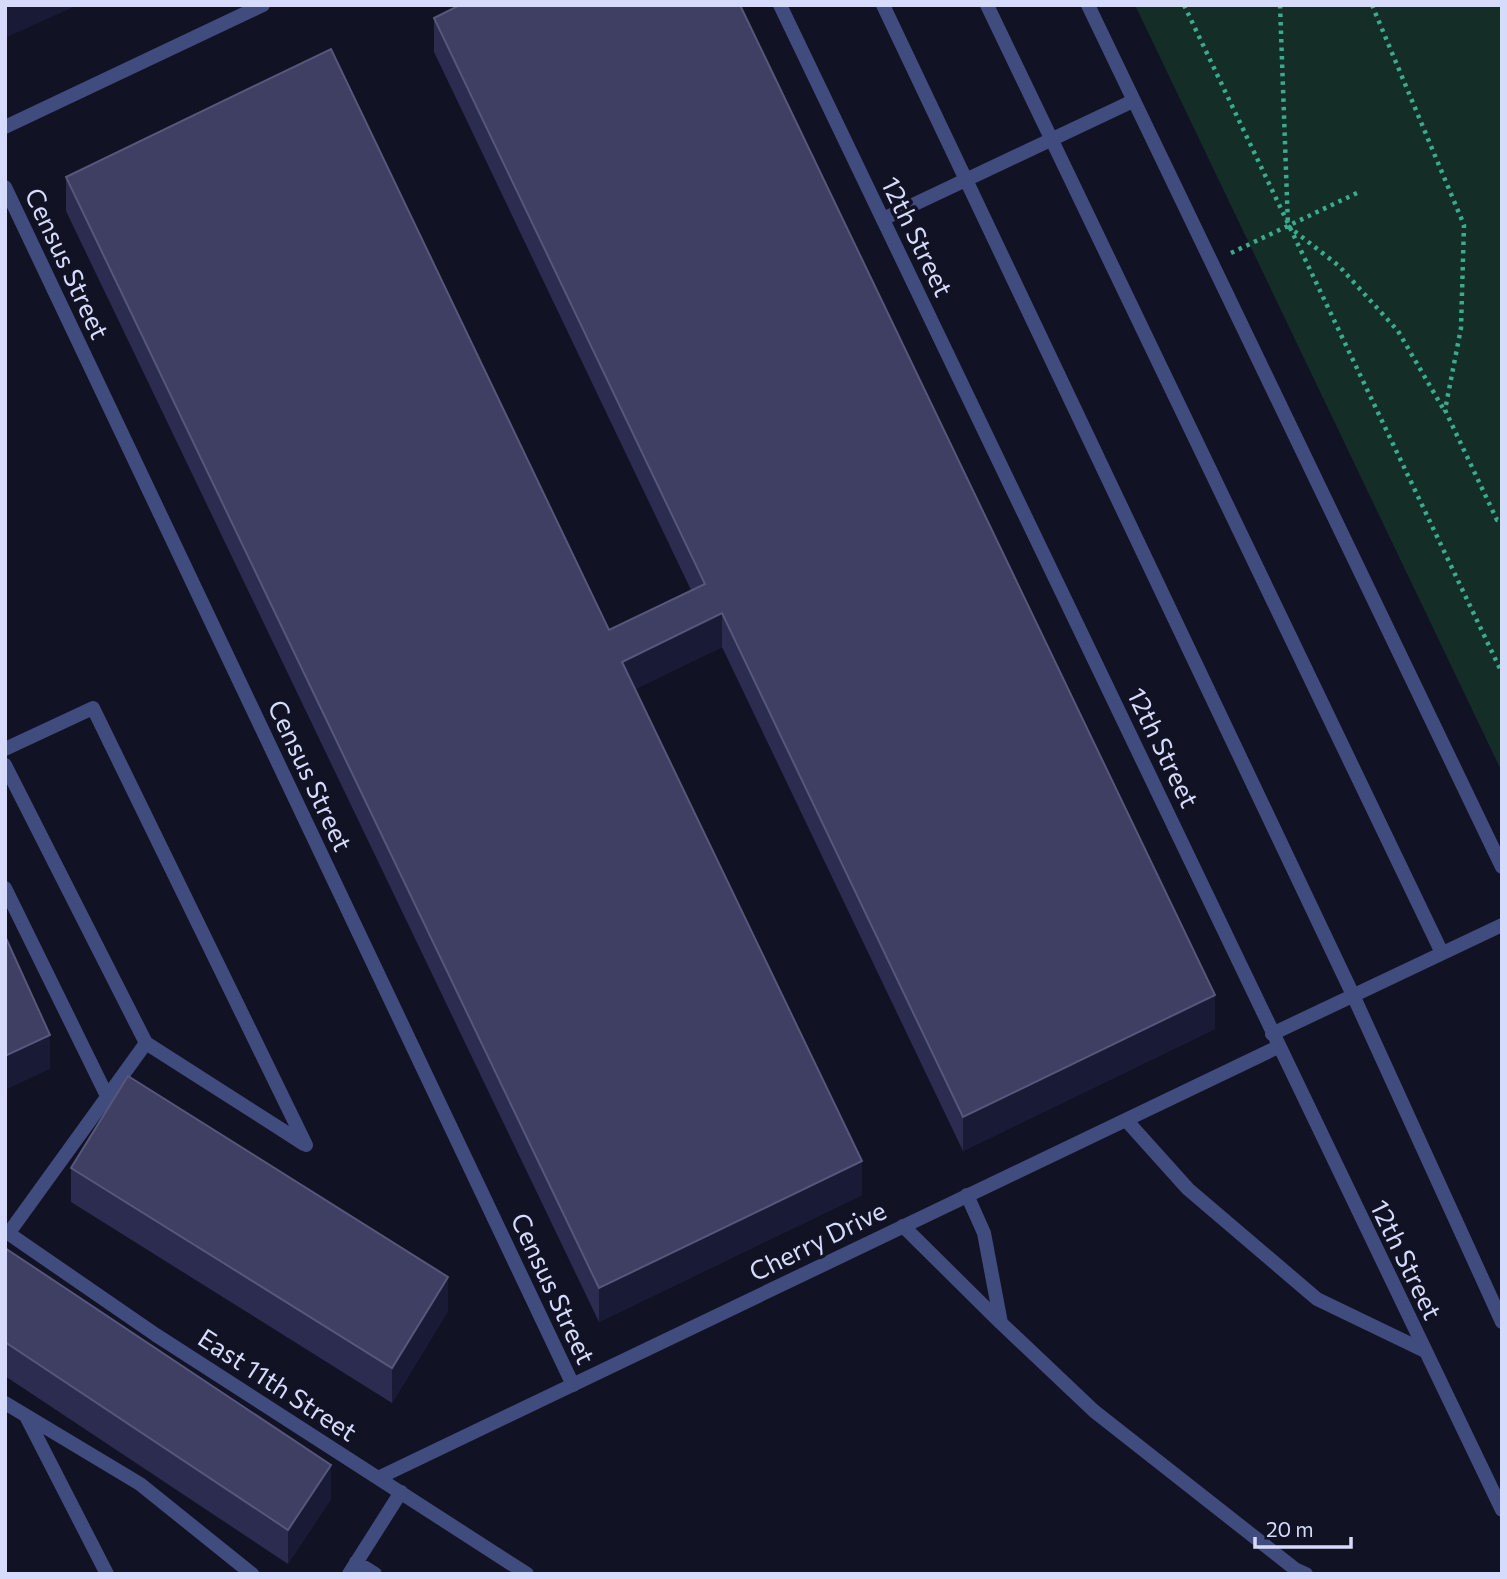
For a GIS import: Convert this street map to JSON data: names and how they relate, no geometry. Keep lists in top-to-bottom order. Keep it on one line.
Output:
{"streets":{"street":["12th Street","Census Street","Cherry Drive","East 11th Street"]},"crossings":[["12th Street","Cherry Drive"],["Census Street","Cherry Drive"],["Cherry Drive","East 11th Street"]],"scale_bar":"20 m"}
